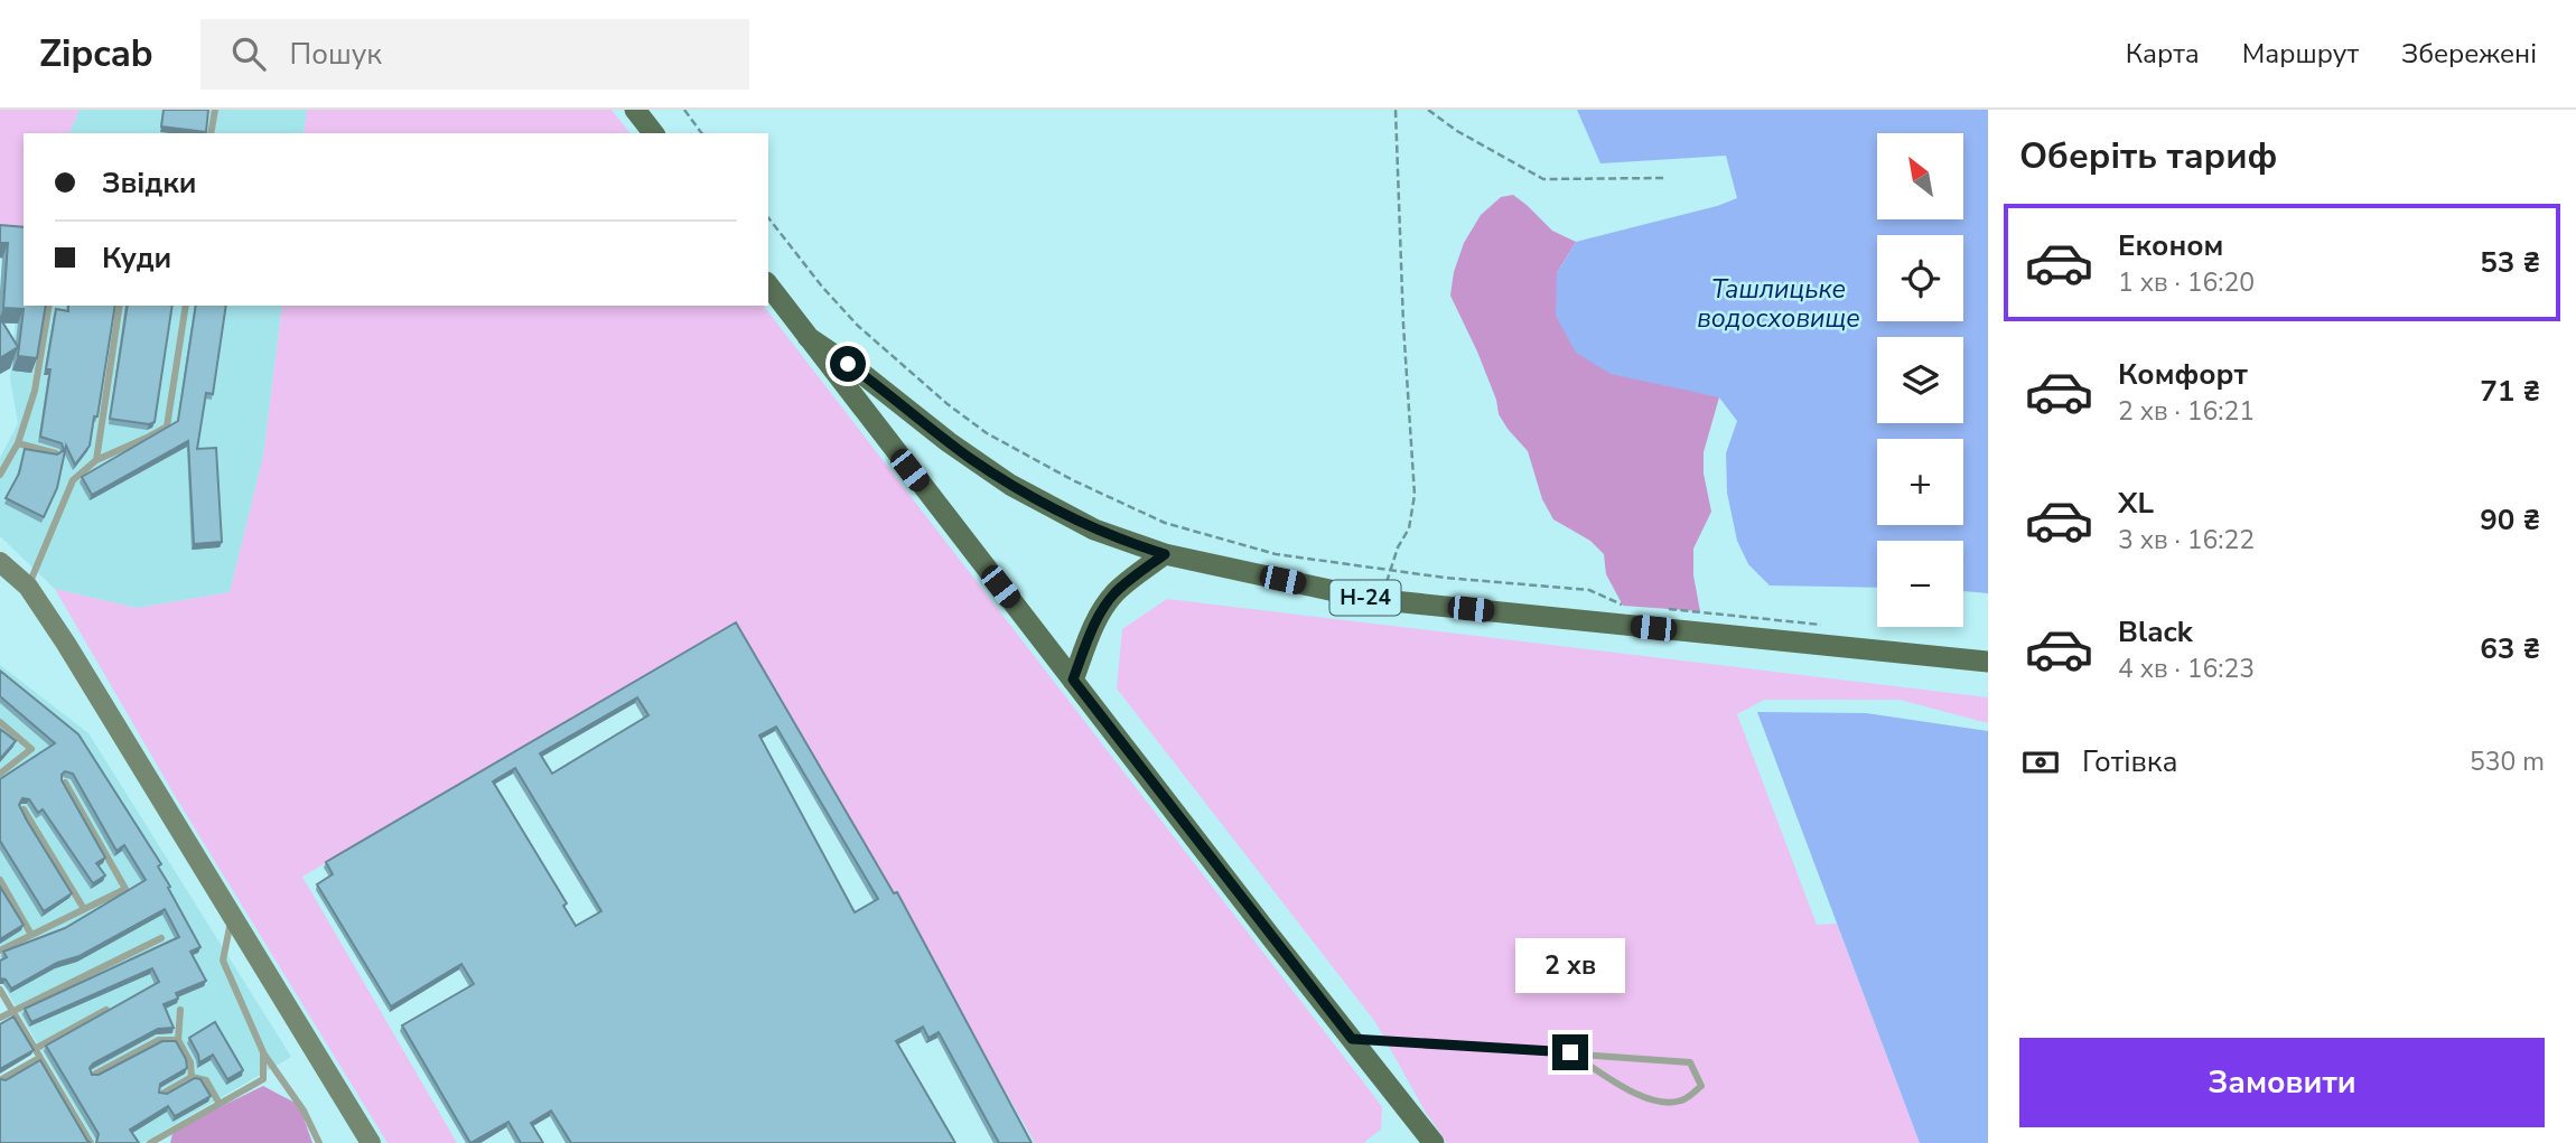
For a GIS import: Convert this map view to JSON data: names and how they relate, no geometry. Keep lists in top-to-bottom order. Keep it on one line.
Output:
{"streets":{"main road":["Н-24"]},"water":["Ташлицьке водосховище"],"north":"top left","page":{"header":"Zipcab","search":"Пошук","nav":["Карта","Маршрут","Збережені"],"heading":"Оберіть тариф","map_buttons":["+","−"],"banner":["Звідки","Куди"],"list":[{"name":"Економ","note":"1 хв · 16:20","value":"53 ₴"},{"name":"Комфорт","note":"2 хв · 16:21","value":"71 ₴"},{"name":"XL","note":"3 хв · 16:22","value":"90 ₴"},{"name":"Black","note":"4 хв · 16:23","value":"63 ₴"}],"pay":["Готівка","530 m"],"bubble":"2 хв","buttons":"Замовити"}}
